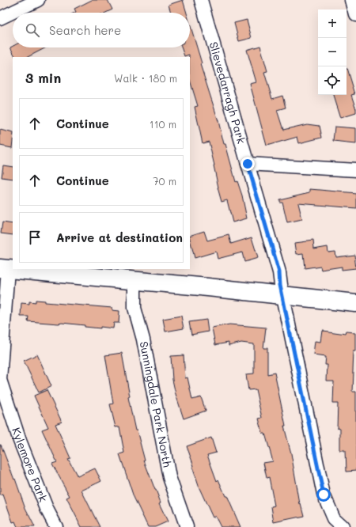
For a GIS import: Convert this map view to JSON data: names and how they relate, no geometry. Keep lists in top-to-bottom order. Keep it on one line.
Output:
{"streets":{"street":["Slievedarragh Park","Sunningdale Park North","Kylemore Park"]},"page":{"map_buttons":["+","−"],"search":"Search here","heading":["3 min","Walk · 180 m"],"list":[["Continue","110 m"],["Continue","70 m"],"Arrive at destination"]}}
